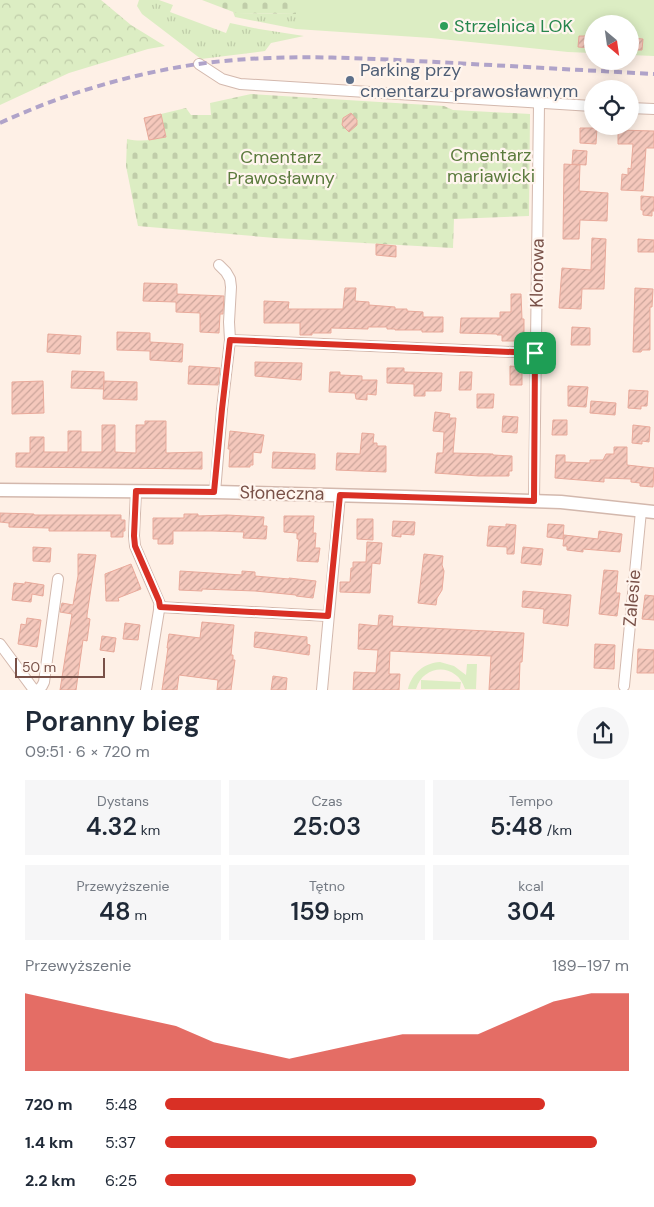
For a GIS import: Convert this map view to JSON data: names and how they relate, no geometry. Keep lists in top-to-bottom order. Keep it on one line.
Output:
{"streets":{"street":["Klonowa","Słoneczna","Zalesie"]},"crossings":[["Klonowa","Słoneczna"],["Słoneczna","Zalesie"]],"parks":["Cmentarz mariawicki","Cmentarz Prawosławny"],"places":["Strzelnica LOK","Parking przy cmentarzu prawosławnym"],"scale_bar":"50 m","north":"bottom right","page":{"scale":"50 m","heading":["Poranny bieg","09:51 · 6 × 720 m"],"stats":[["Dystans","4.32 km"],["Czas","25:03"],["Tempo","5:48 /km"],["Przewyższenie","48 m"],["Tętno","159 bpm"],["kcal","304"]],"chart":["Przewyższenie","189–197 m"],"list":[{"name":"720 m","note":"5:48"},{"name":"1.4 km","note":"5:37"},{"name":"2.2 km","note":"6:25"}]}}
